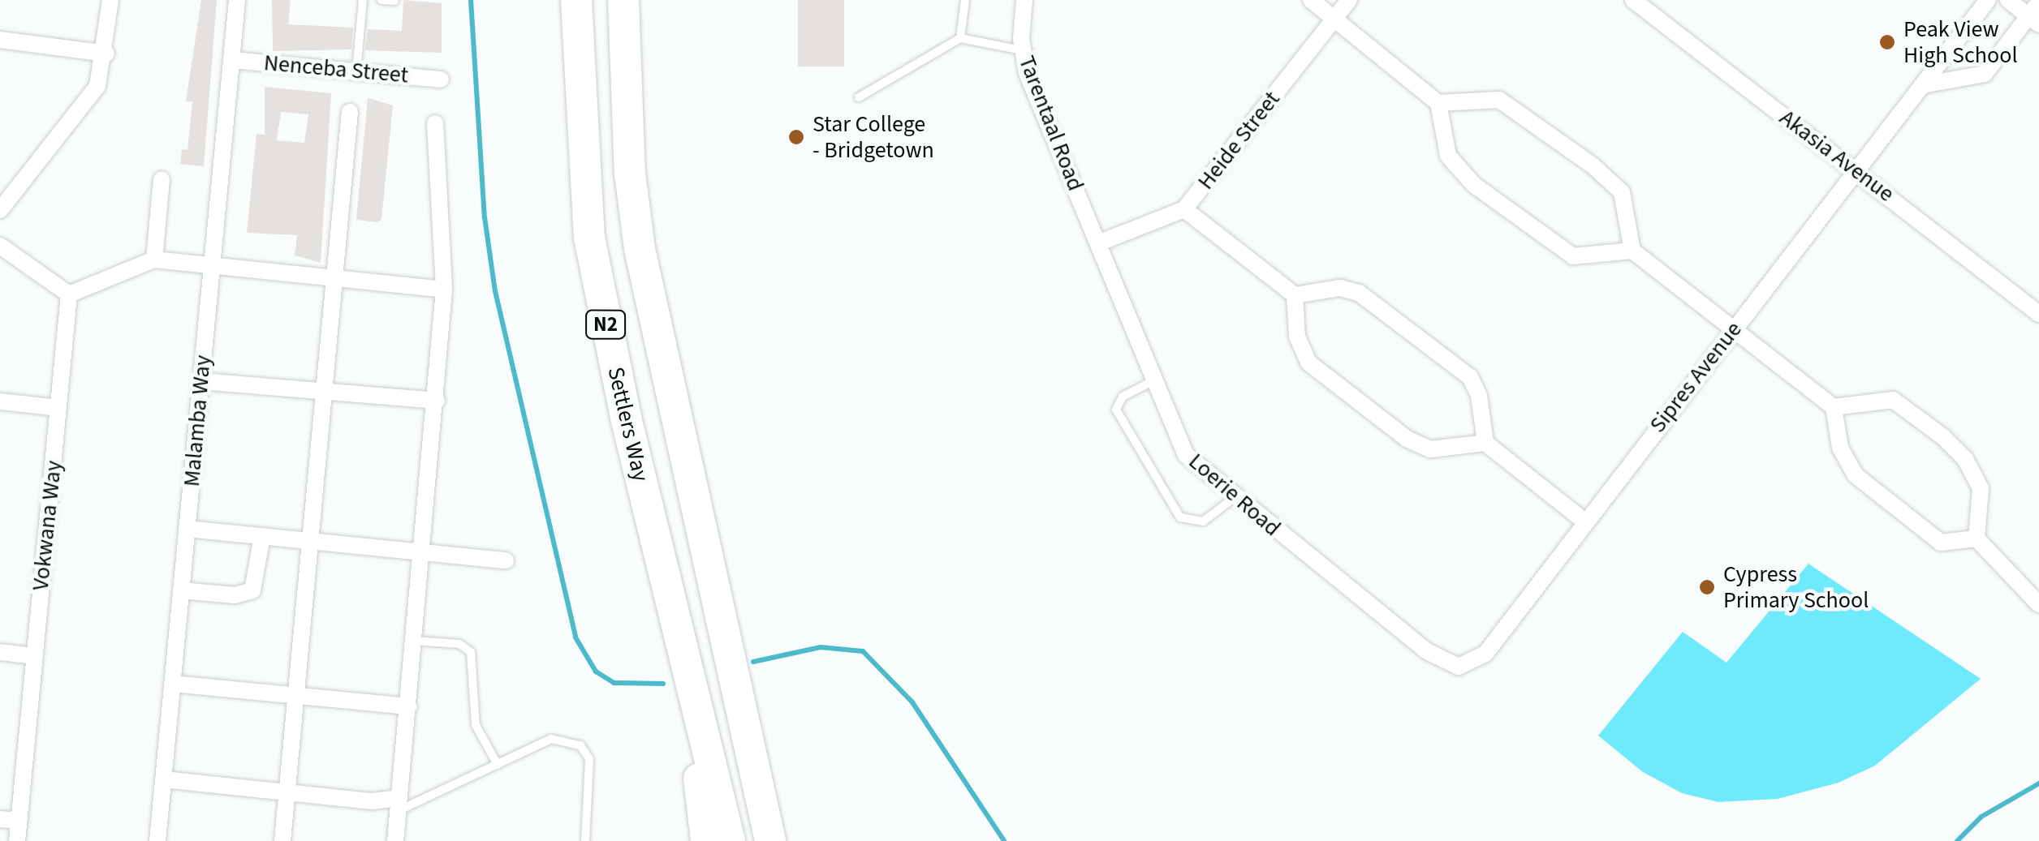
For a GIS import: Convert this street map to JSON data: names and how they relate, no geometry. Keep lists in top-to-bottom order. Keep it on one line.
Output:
{"streets":{"highway":["N2","Settlers Way"],"street":["Nenceba Street","Tarentaal Road","Heide Street","Akasia Avenue","Sipres Avenue","Malamba Way","Loerie Road","Vokwana Way"]},"crossings":[["Nenceba Street","Malamba Way"],["Tarentaal Road","Heide Street"],["Tarentaal Road","Loerie Road"],["Heide Street","Loerie Road"],["Akasia Avenue","Sipres Avenue"],["Sipres Avenue","Loerie Road"]],"places":["Peak View High School","Star College - Bridgetown","Cypress Primary School"]}
